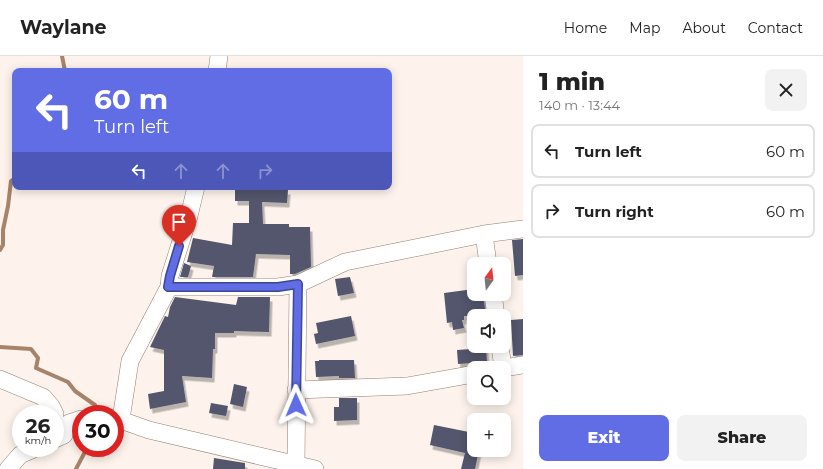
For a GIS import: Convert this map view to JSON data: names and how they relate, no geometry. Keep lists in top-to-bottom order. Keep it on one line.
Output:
{"north":"top","page":{"header":"Waylane","nav":["Home","Map","About","Contact"],"heading":["1 min","140 m · 13:44"],"turn":["60 m","Turn left"],"list":[{"name":"Turn left","value":"60 m"},{"name":"Turn right","value":"60 m"}],"map_buttons":"+","speed":"26 km/h","limit":"30","buttons":["Exit","Share"]}}
